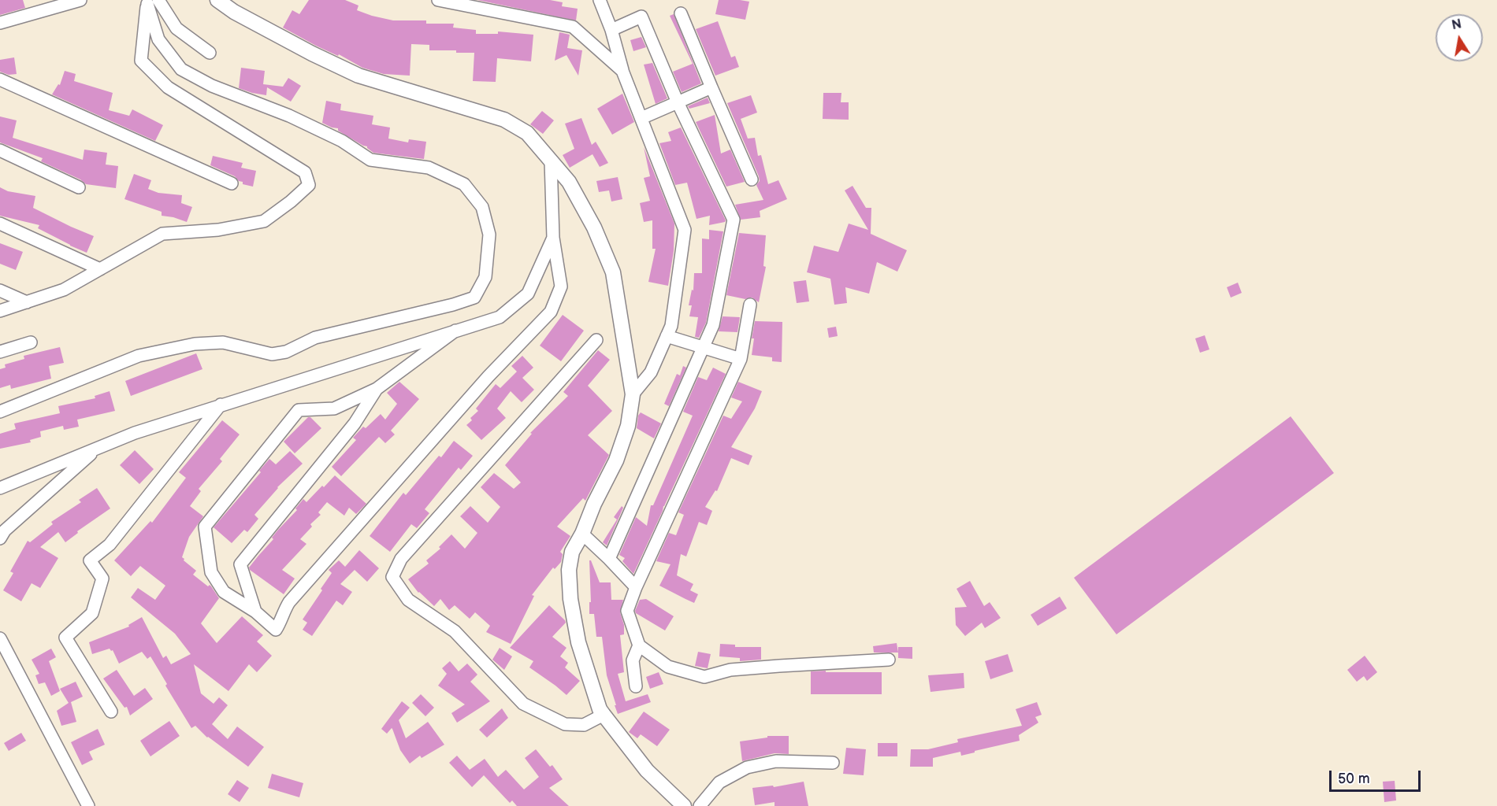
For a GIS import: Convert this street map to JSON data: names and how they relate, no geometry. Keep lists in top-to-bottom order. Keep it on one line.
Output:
{"scale_bar":"50 m","north":"top"}
